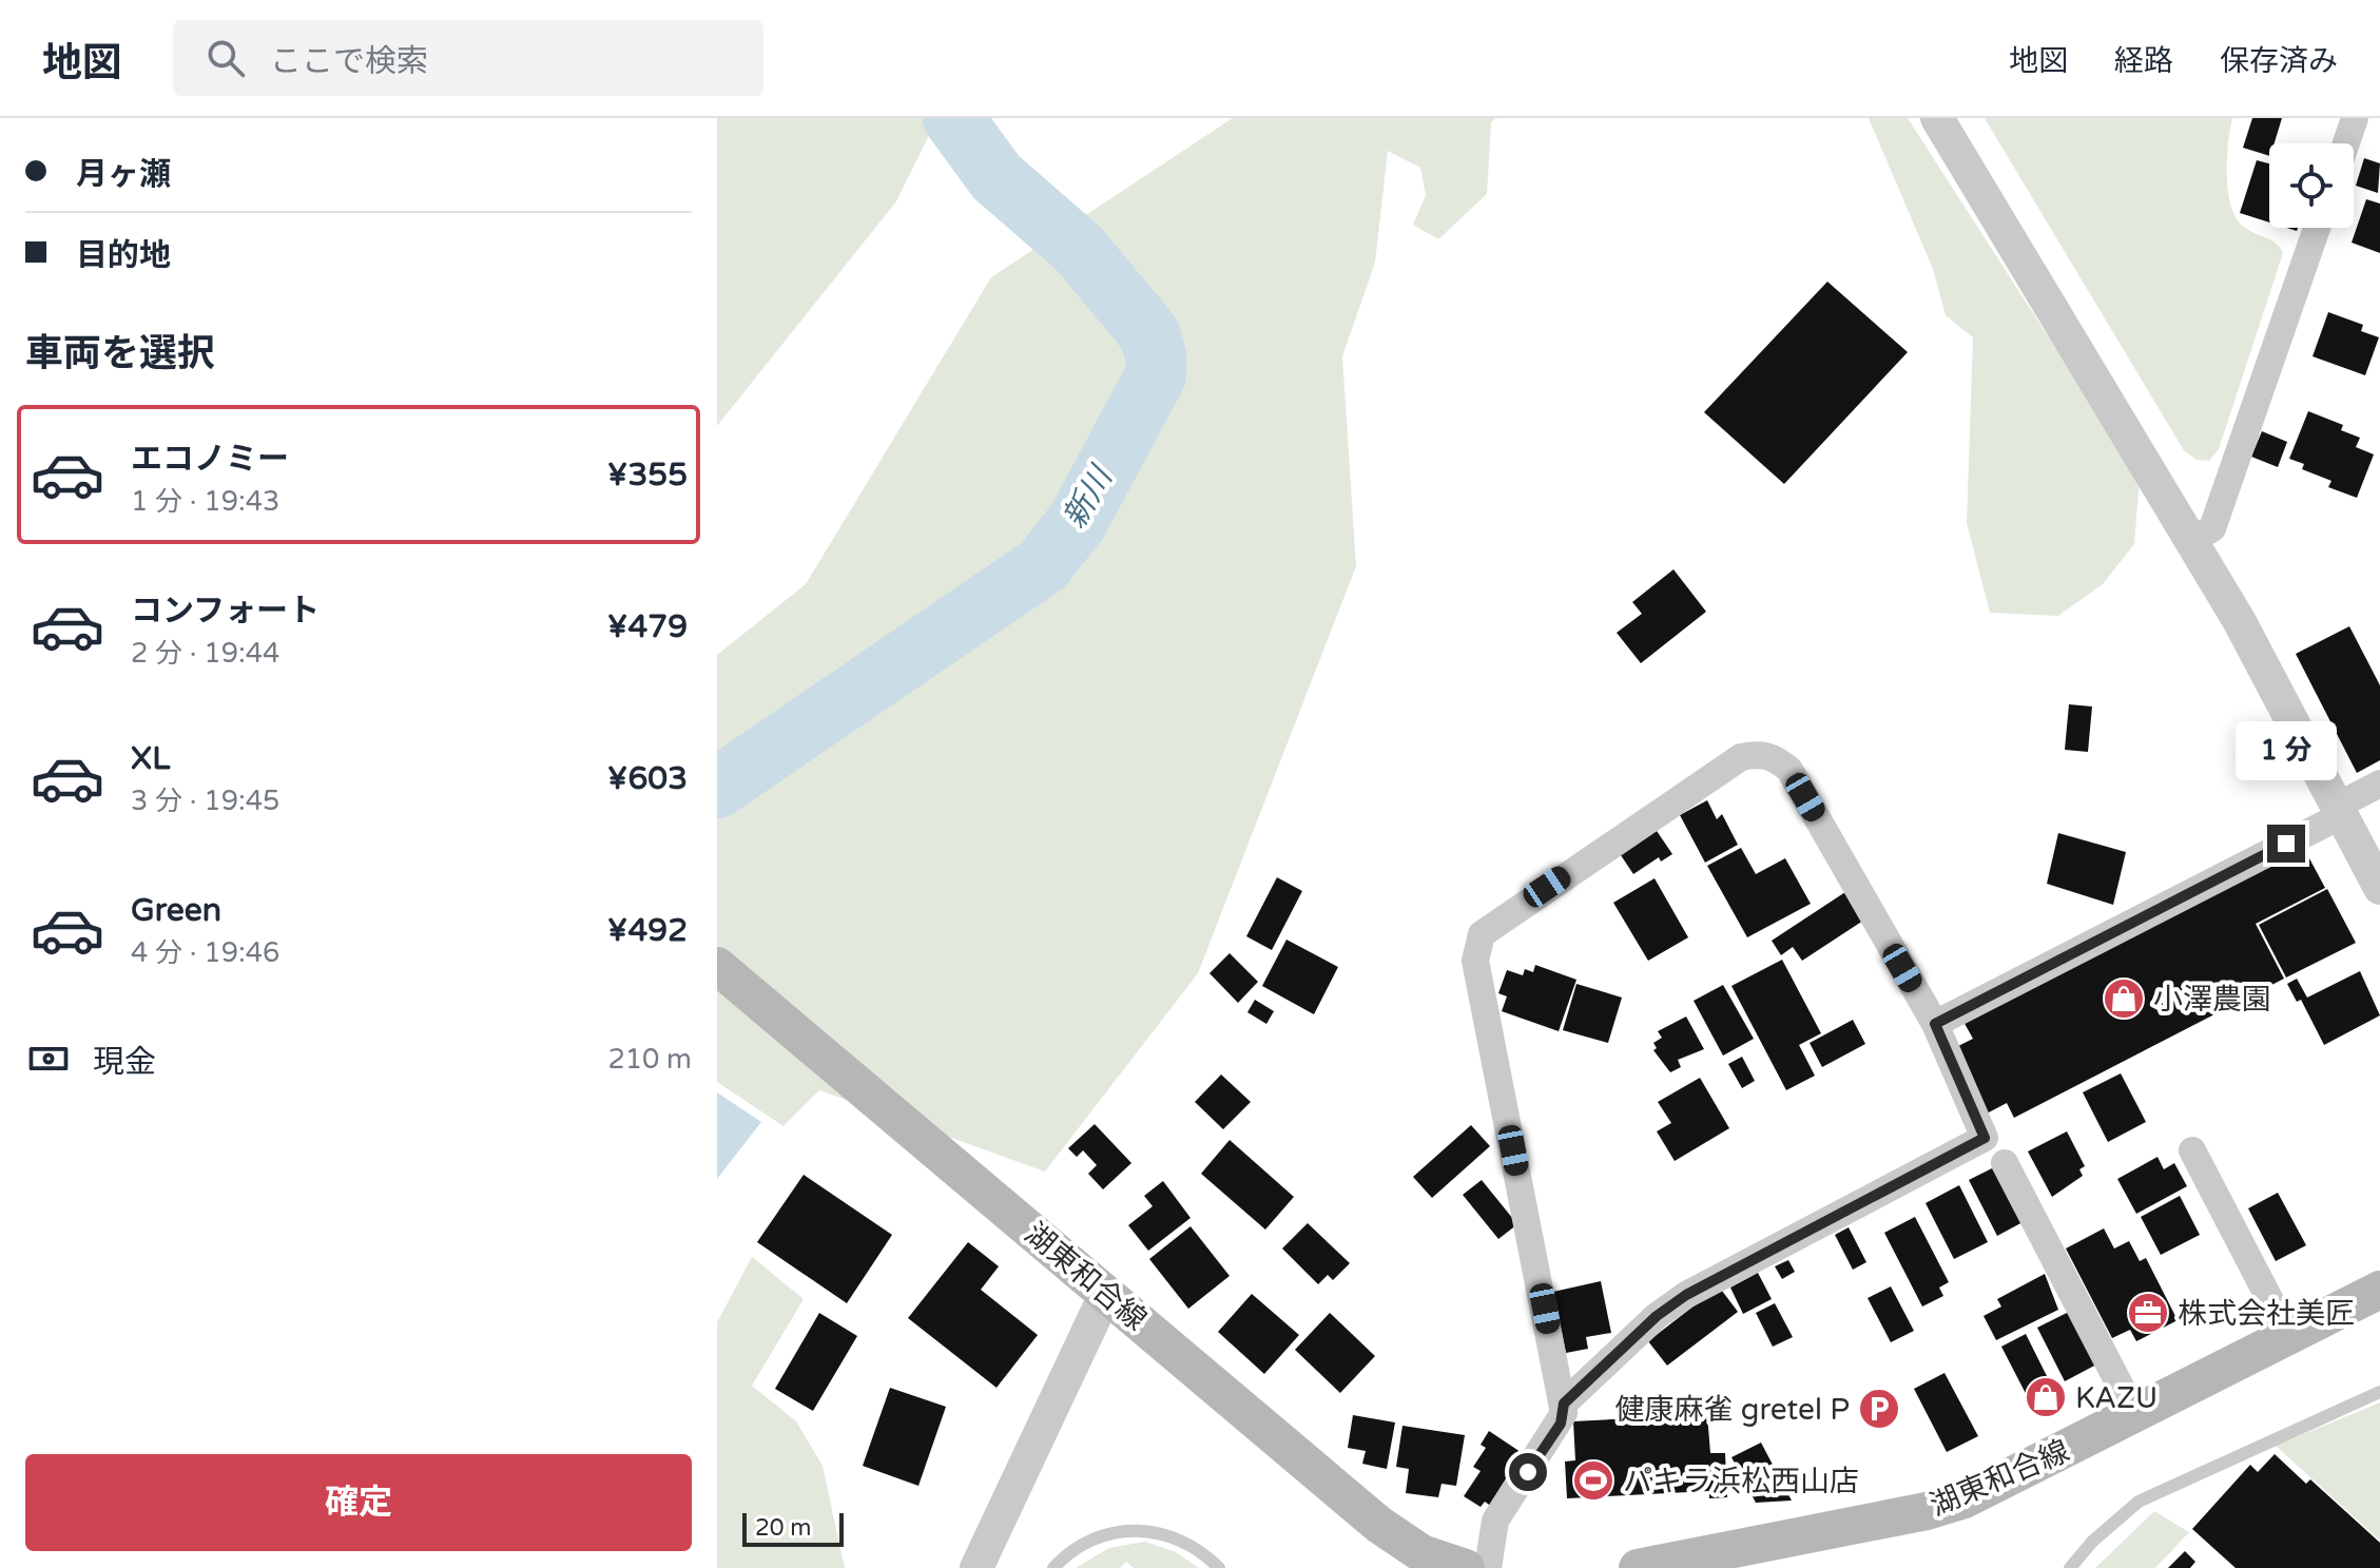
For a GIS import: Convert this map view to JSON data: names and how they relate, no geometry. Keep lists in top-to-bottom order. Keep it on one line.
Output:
{"streets":{"main road":["湖東和合線"]},"water":["新川"],"places":{"shop":["小澤農園","KAZU"],"office":["株式会社美匠"],"parking":["健康麻雀 gretel P"],"sports":["パキラ浜松西山店"]},"scale_bar":"20 m","page":{"header":"地図","search":"ここで検索","nav":["地図","経路","保存済み"],"banner":["月ヶ瀬","目的地"],"heading":"車両を選択","list":[{"name":"エコノミー","note":"1 分 · 19:43","value":"¥355"},{"name":"コンフォート","note":"2 分 · 19:44","value":"¥479"},{"name":"XL","note":"3 分 · 19:45","value":"¥603"},{"name":"Green","note":"4 分 · 19:46","value":"¥492"}],"bubble":"1 分","pay":["現金","210 m"],"buttons":"確定","scale":"20 m"}}
